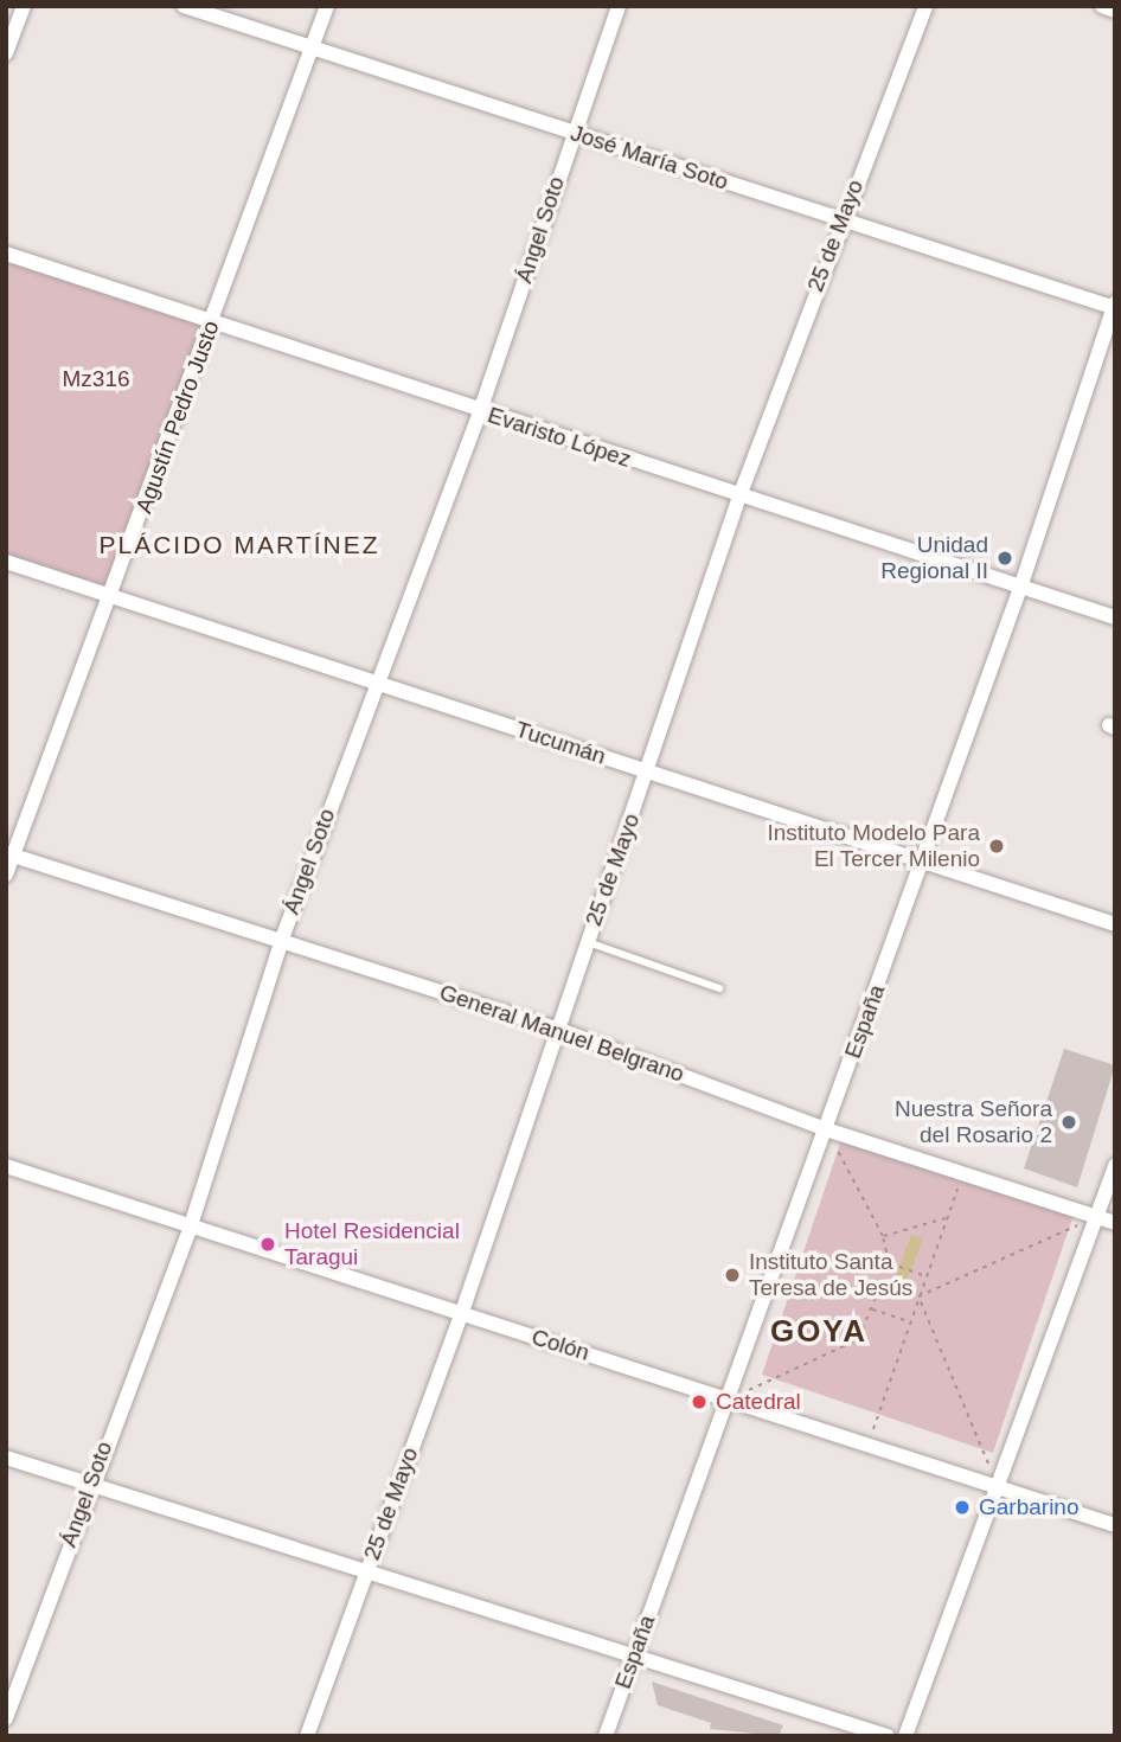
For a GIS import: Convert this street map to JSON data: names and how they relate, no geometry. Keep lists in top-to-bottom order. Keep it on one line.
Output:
{"streets":{"street":["José María Soto","Ángel Soto","25 de Mayo","Agustín Pedro Justo","Evaristo López","Tucumán","España","General Manuel Belgrano","Colón"]},"crossings":[["José María Soto","Ángel Soto"],["José María Soto","25 de Mayo"],["José María Soto","Agustín Pedro Justo"],["José María Soto","España"],["Ángel Soto","Evaristo López"],["Ángel Soto","Tucumán"],["Ángel Soto","General Manuel Belgrano"],["Ángel Soto","Colón"],["25 de Mayo","Evaristo López"],["25 de Mayo","Tucumán"],["25 de Mayo","General Manuel Belgrano"],["25 de Mayo","Colón"],["Agustín Pedro Justo","Evaristo López"],["Agustín Pedro Justo","Tucumán"],["Agustín Pedro Justo","General Manuel Belgrano"],["Evaristo López","España"],["Tucumán","España"],["España","General Manuel Belgrano"],["España","Colón"]],"districts":["PLÁCIDO MARTÍNEZ","GOYA"],"parks":["Mz316"],"places":["Unidad Regional II","Instituto Modelo Para El Tercer Milenio","Nuestra Señora del Rosario 2","Hotel Residencial Taragui","Instituto Santa Teresa de Jesús","Catedral","Garbarino"]}
